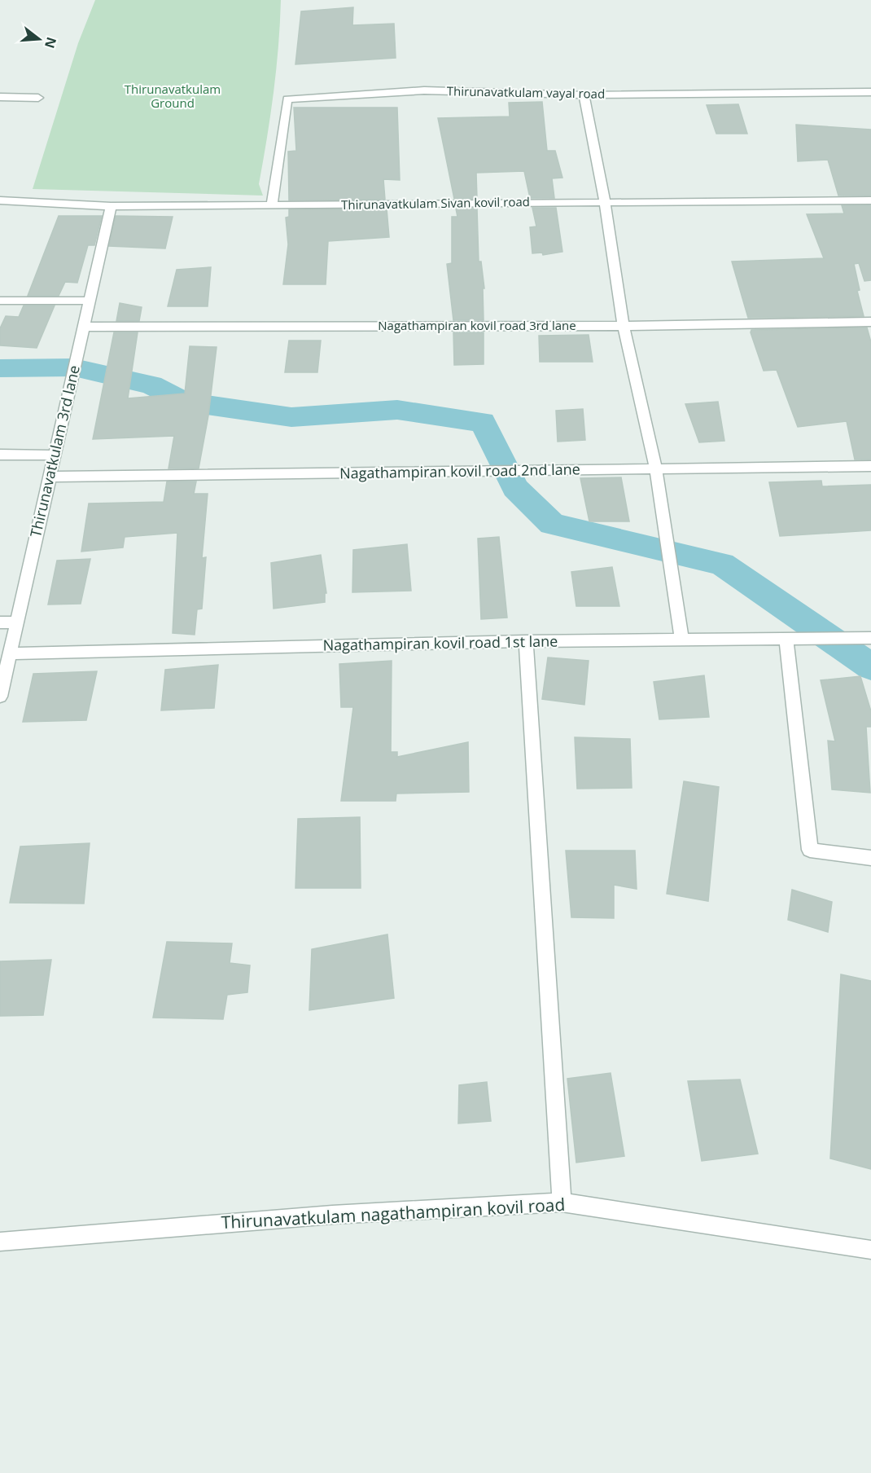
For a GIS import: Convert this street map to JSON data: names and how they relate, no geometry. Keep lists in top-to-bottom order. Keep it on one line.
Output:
{"streets":{"street":["Thirunavatkulam vayal road","Thirunavatkulam Sivan kovil road","Nagathampiran kovil road 3rd lane","Thirunavatkulam 3rd lane","Nagathampiran kovil road 2nd lane","Nagathampiran kovil road 1st lane","Thirunavatkulam nagathampiran kovil road"]},"crossings":[["Thirunavatkulam vayal road","Thirunavatkulam Sivan kovil road"],["Thirunavatkulam Sivan kovil road","Thirunavatkulam 3rd lane"],["Nagathampiran kovil road 3rd lane","Thirunavatkulam 3rd lane"],["Thirunavatkulam 3rd lane","Nagathampiran kovil road 2nd lane"],["Thirunavatkulam 3rd lane","Nagathampiran kovil road 1st lane"]],"parks":["Thirunavatkulam Ground"],"north":"right"}
